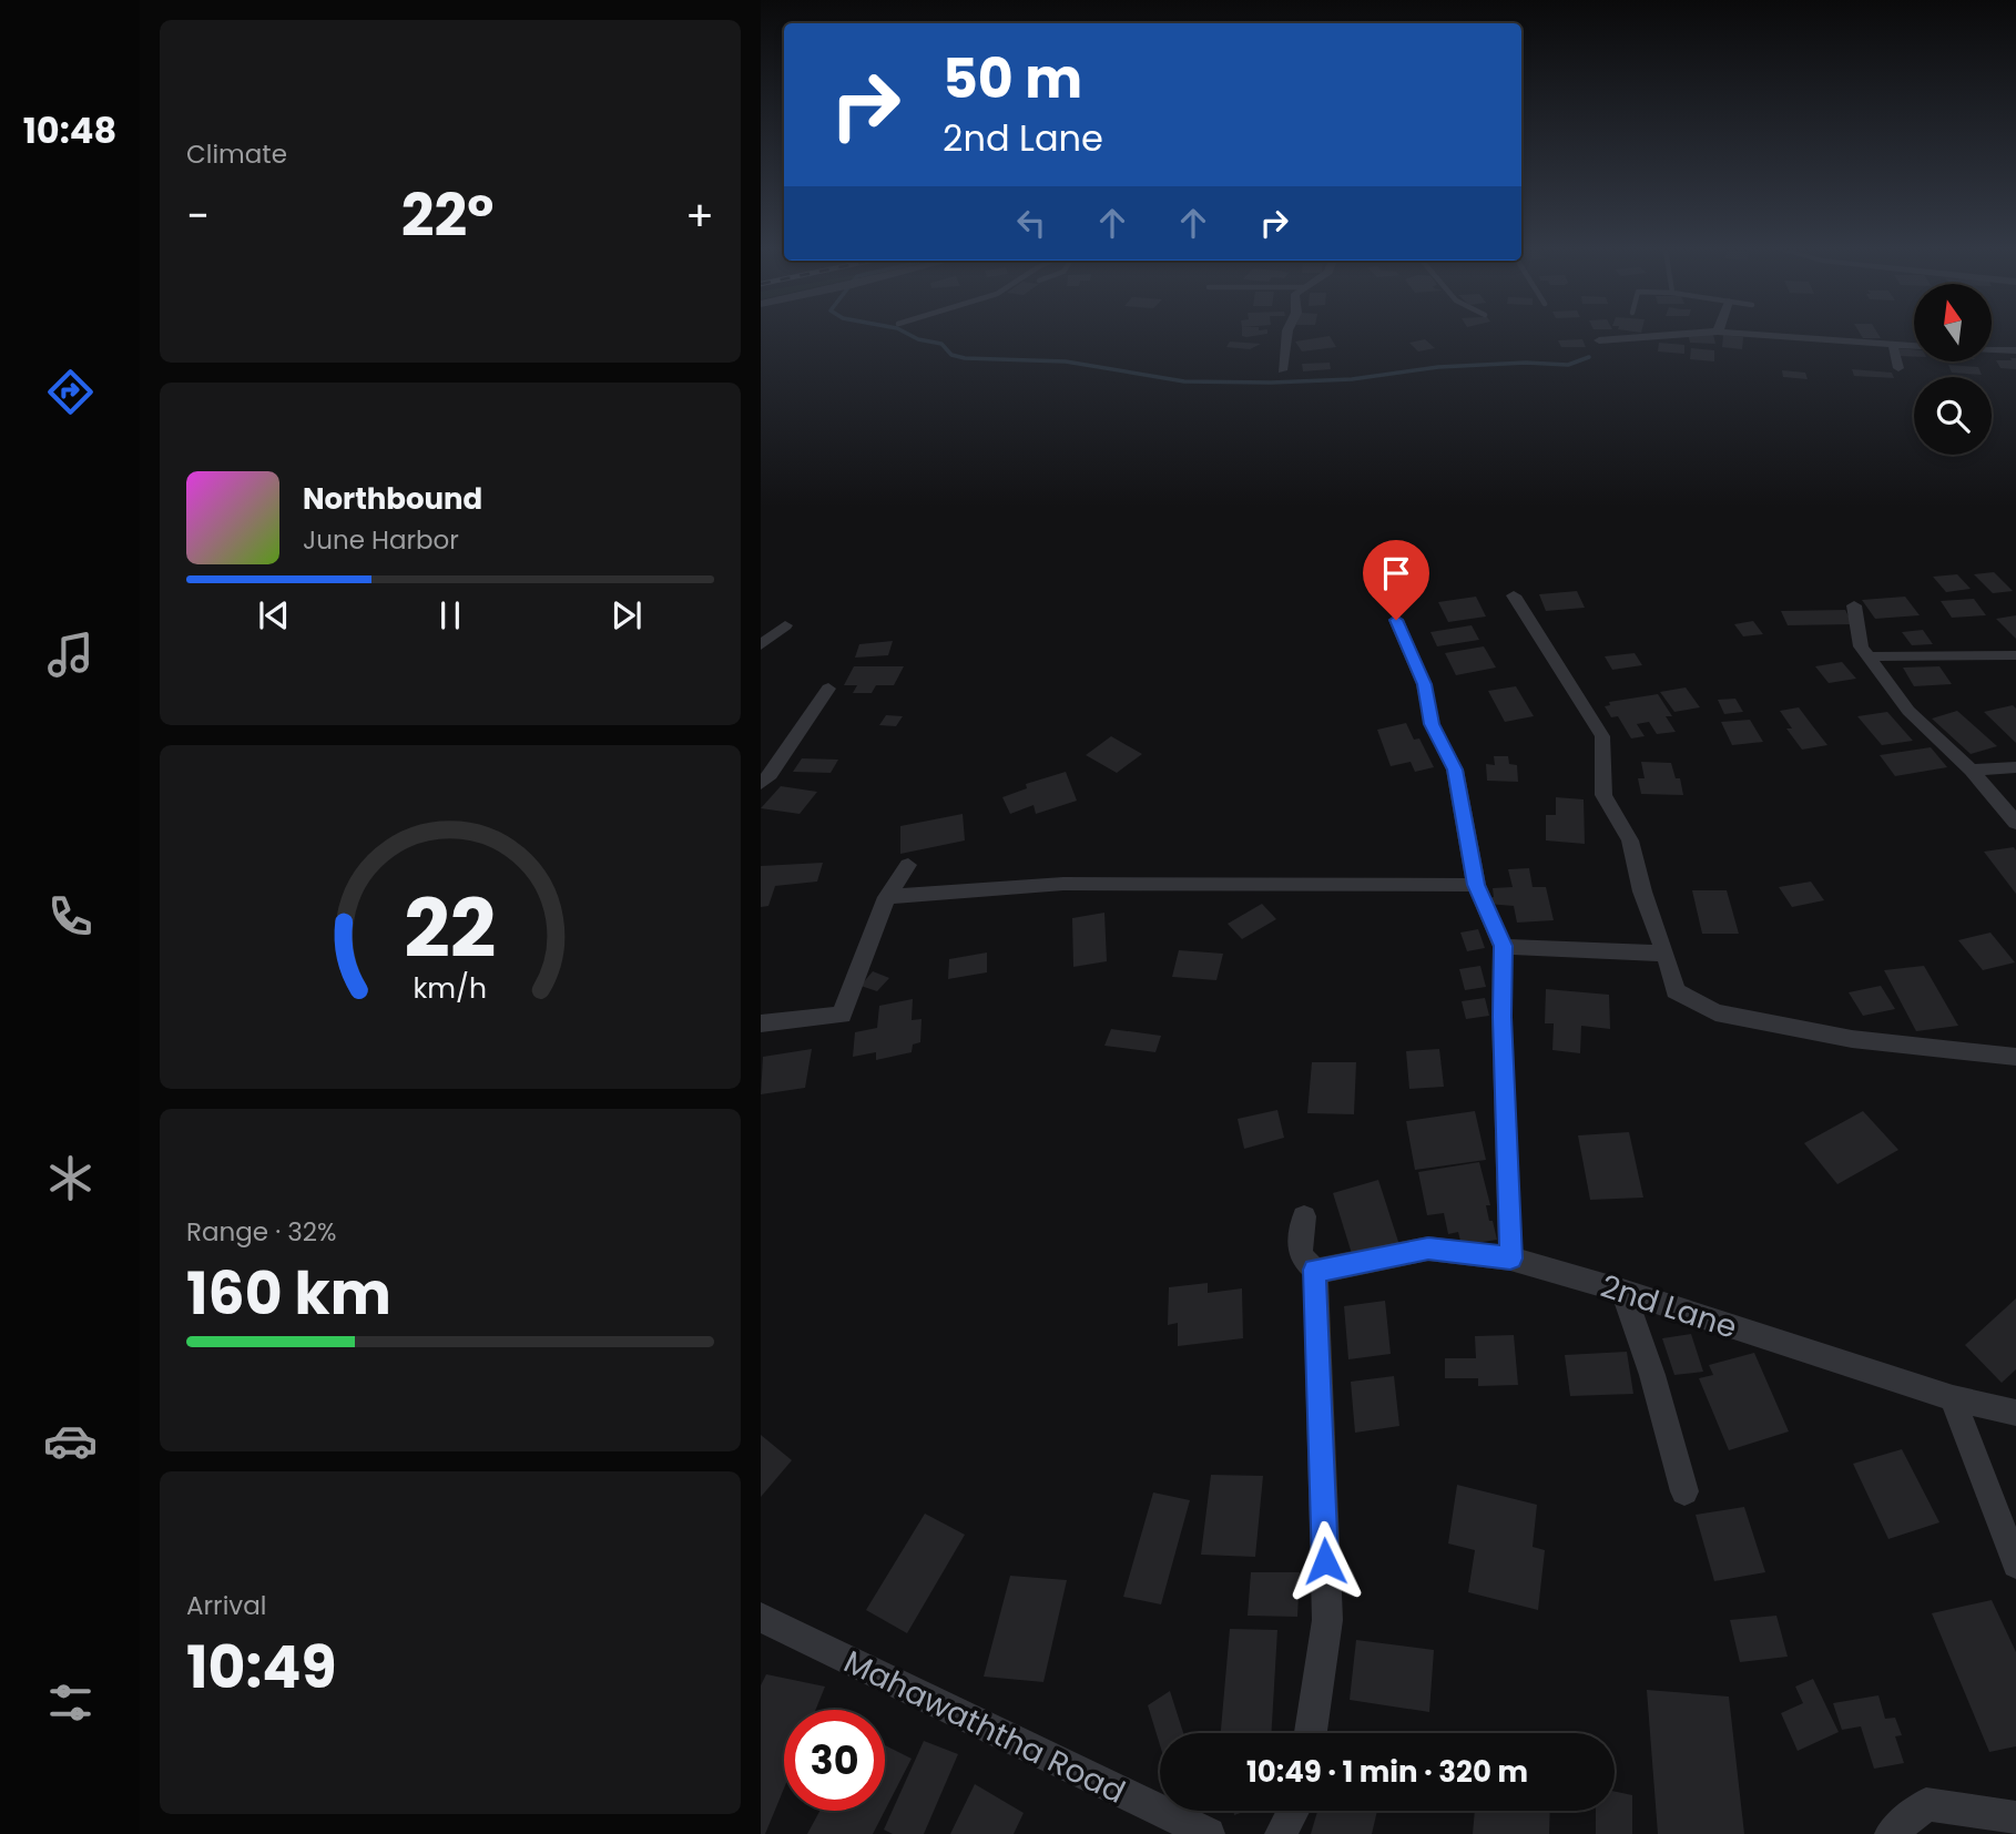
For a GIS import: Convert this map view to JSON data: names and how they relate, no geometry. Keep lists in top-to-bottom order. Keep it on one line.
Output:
{"streets":{"street":["2nd Lane","Mahawaththa Road"]},"north":"top","page":{"tabs":"10:48","tile":["Climate",["Range · 32%","160 km"],["Arrival","10:49"]],"turn":["50 m","2nd Lane"],"heat":["−","22°","+"],"song":["Northbound","June Harbor"],"limit":"30","trip":"10:49 · 1 min · 320 m","gauge":["22","km/h"]}}
